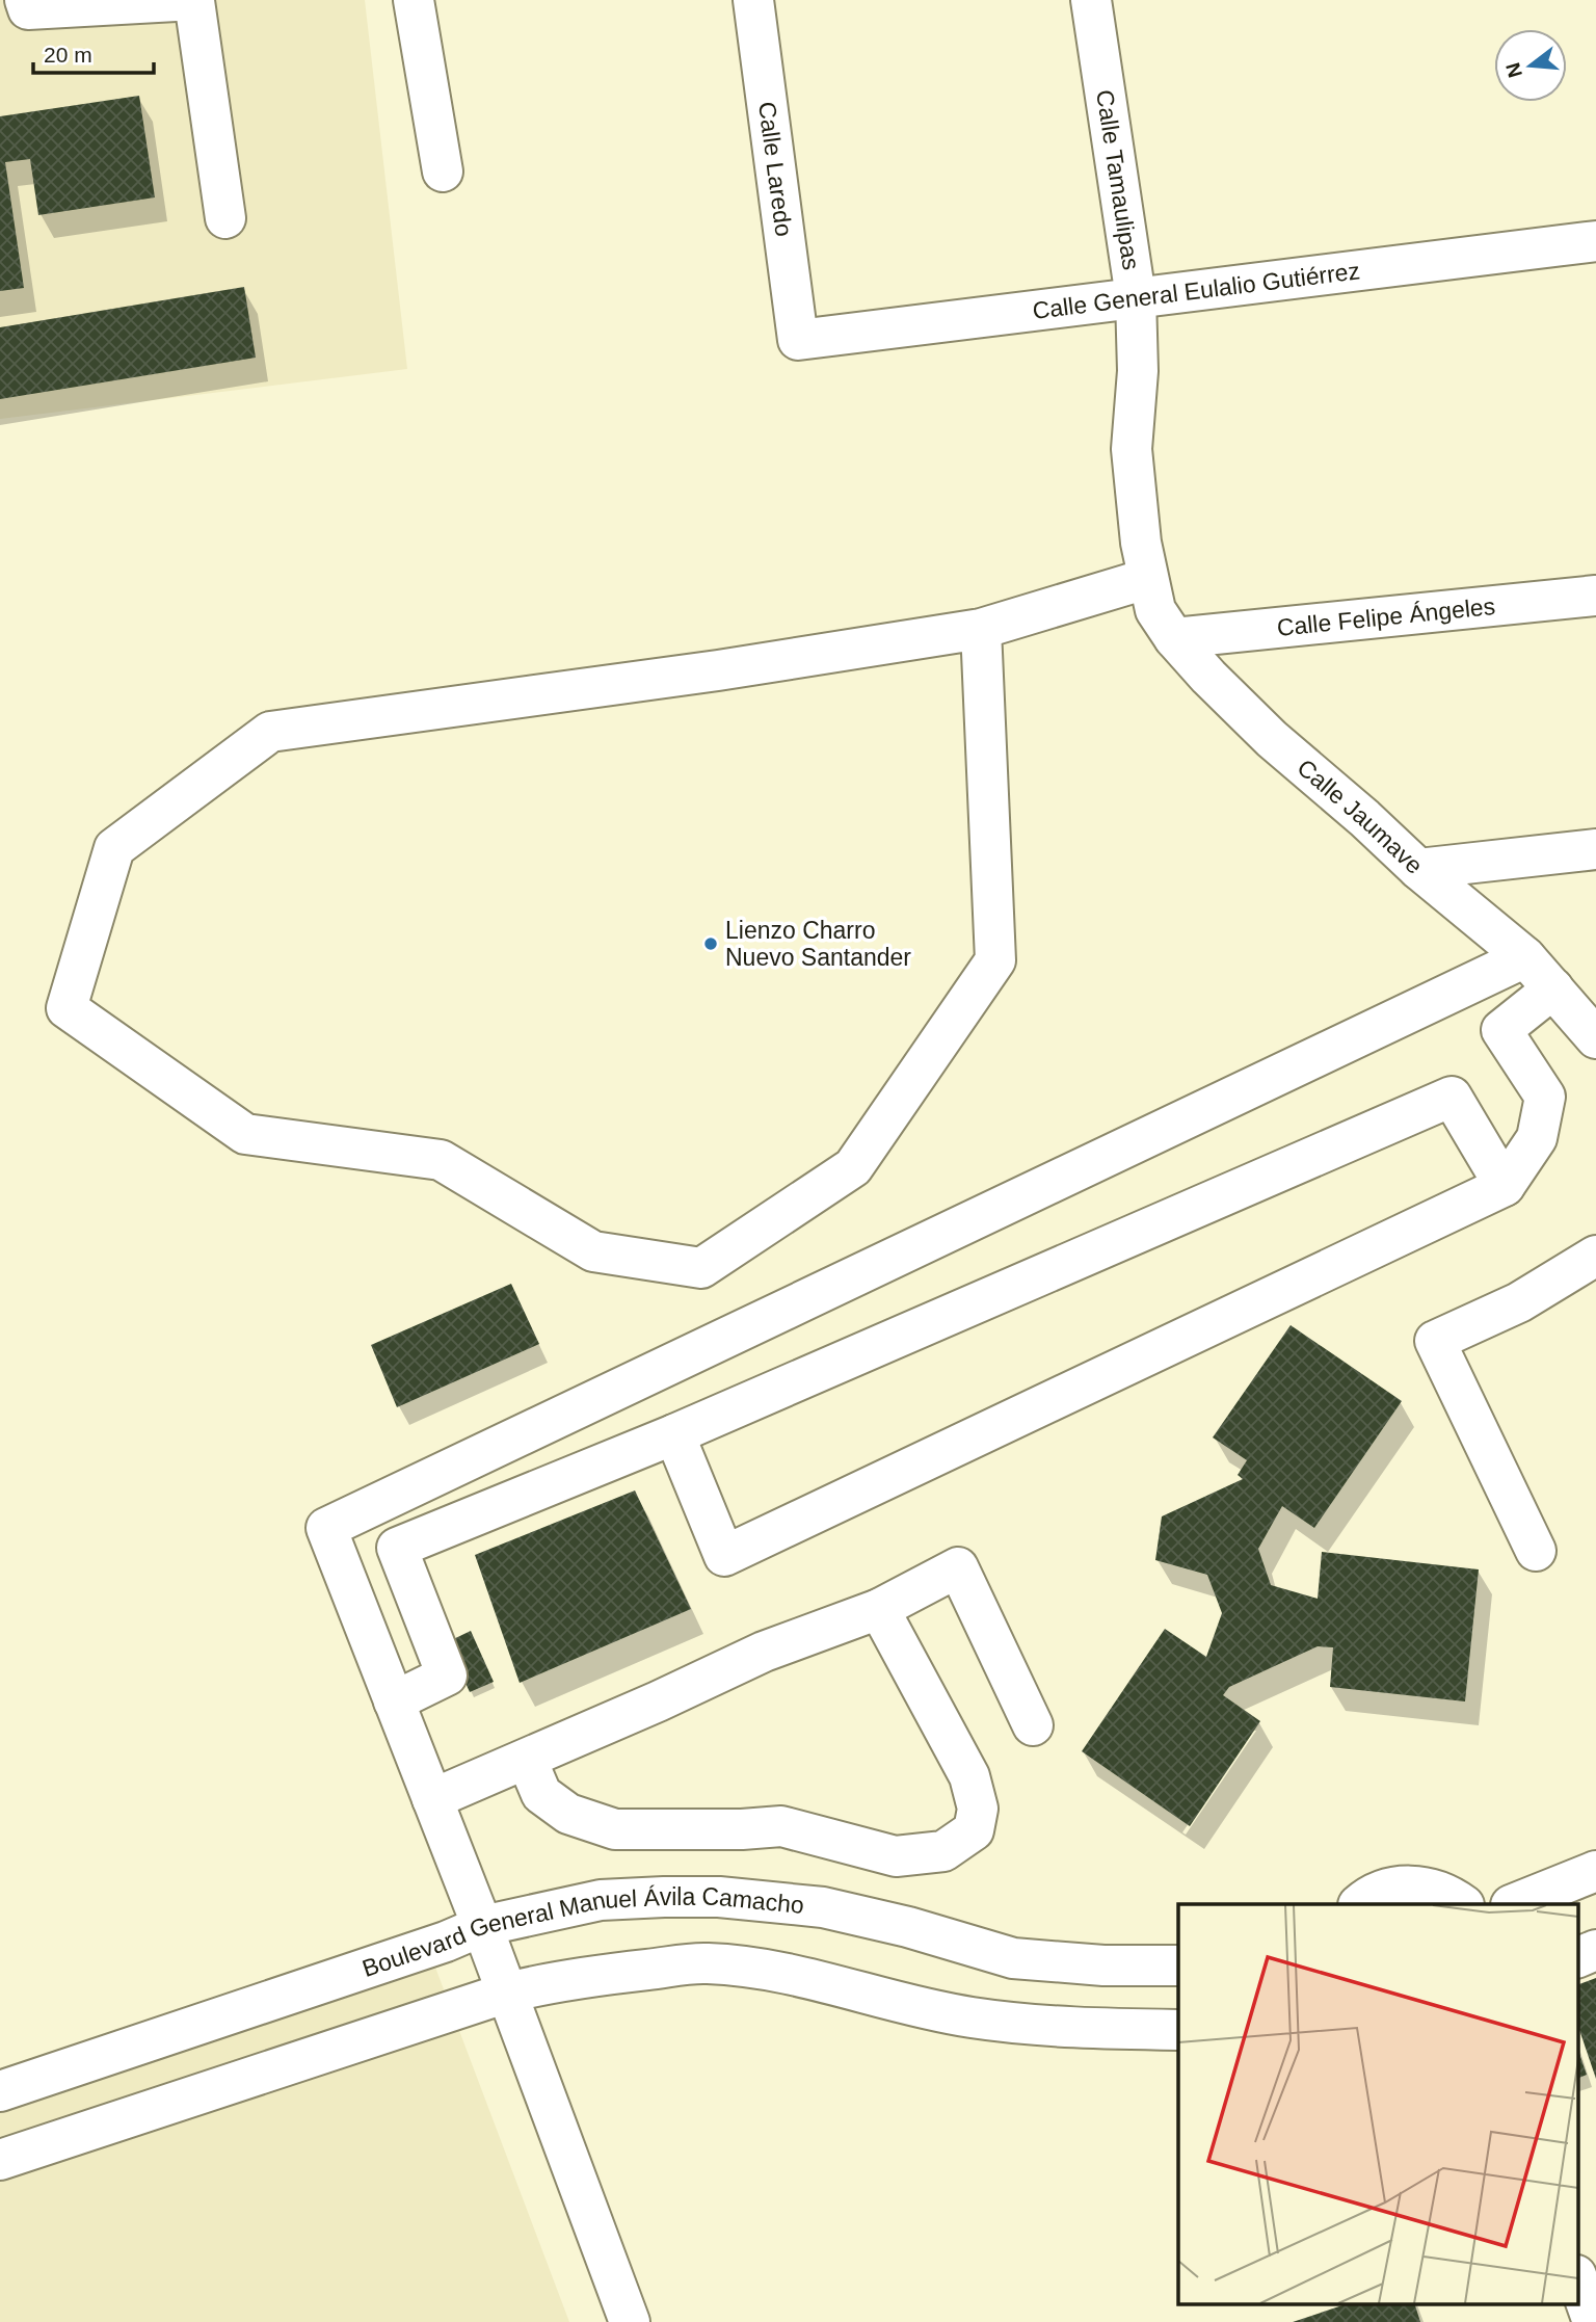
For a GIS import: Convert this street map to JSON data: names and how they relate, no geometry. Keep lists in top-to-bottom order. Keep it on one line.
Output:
{"streets":{"street":["Calle Laredo","Calle Tamaulipas","Calle General Eulalio Gutiérrez","Calle Felipe Ángeles","Calle Jaumave","Boulevard General Manuel Ávila Camacho"]},"crossings":[["Calle Laredo","Calle General Eulalio Gutiérrez"],["Calle Tamaulipas","Calle General Eulalio Gutiérrez"],["Calle Tamaulipas","Calle Jaumave"],["Calle Felipe Ángeles","Calle Jaumave"]],"places":["Lienzo Charro Nuevo Santander"],"scale_bar":"20 m","north":"left"}
